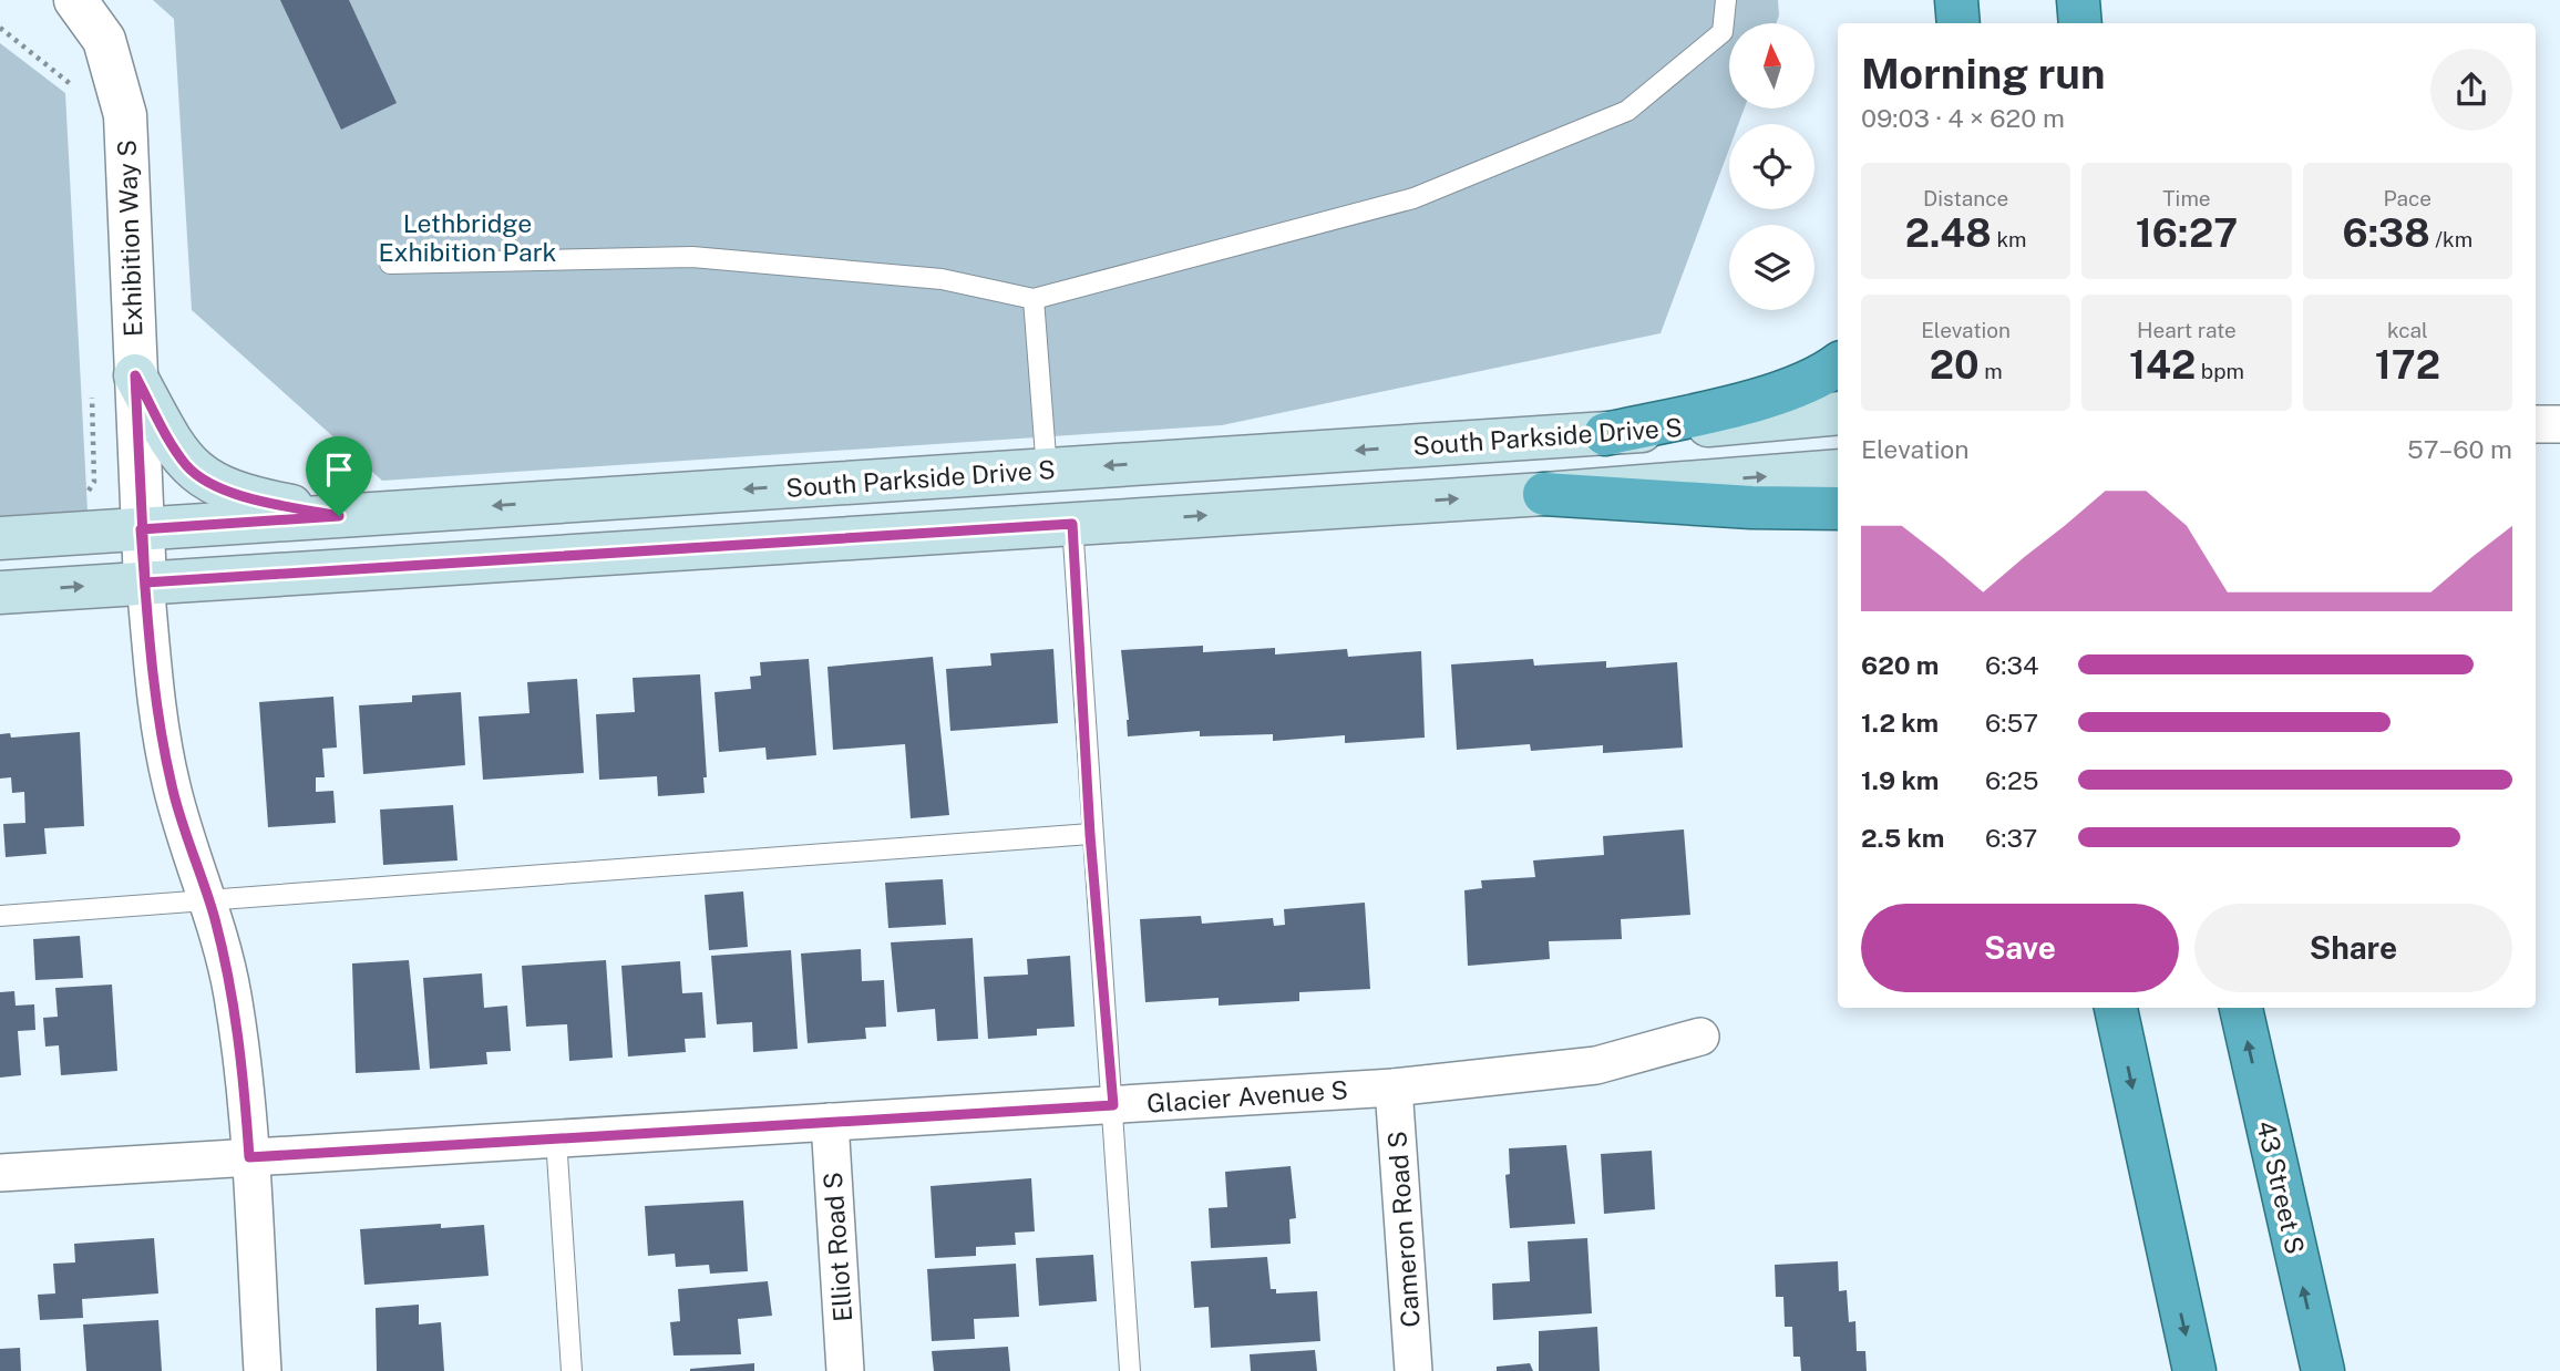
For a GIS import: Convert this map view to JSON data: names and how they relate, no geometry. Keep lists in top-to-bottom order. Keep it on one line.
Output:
{"streets":{"highway":["43 Street S"],"main road":["South Parkside Drive S"],"street":["Exhibition Way S","Glacier Avenue S","Cameron Road S","Elliot Road S"]},"crossings":[["Exhibition Way S","South Parkside Drive S"],["Glacier Avenue S","Cameron Road S"],["Glacier Avenue S","Elliot Road S"]],"parks":["Lethbridge Exhibition Park"],"north":"top","page":{"heading":["Morning run","09:03 · 4 × 620 m"],"stats":[["Distance","2.48 km"],["Time","16:27"],["Pace","6:38 /km"],["Elevation","20 m"],["Heart rate","142 bpm"],["kcal","172"]],"chart":["Elevation","57–60 m"],"list":[{"name":"620 m","note":"6:34"},{"name":"1.2 km","note":"6:57"},{"name":"1.9 km","note":"6:25"},{"name":"2.5 km","note":"6:37"}],"buttons":["Save","Share"]}}
